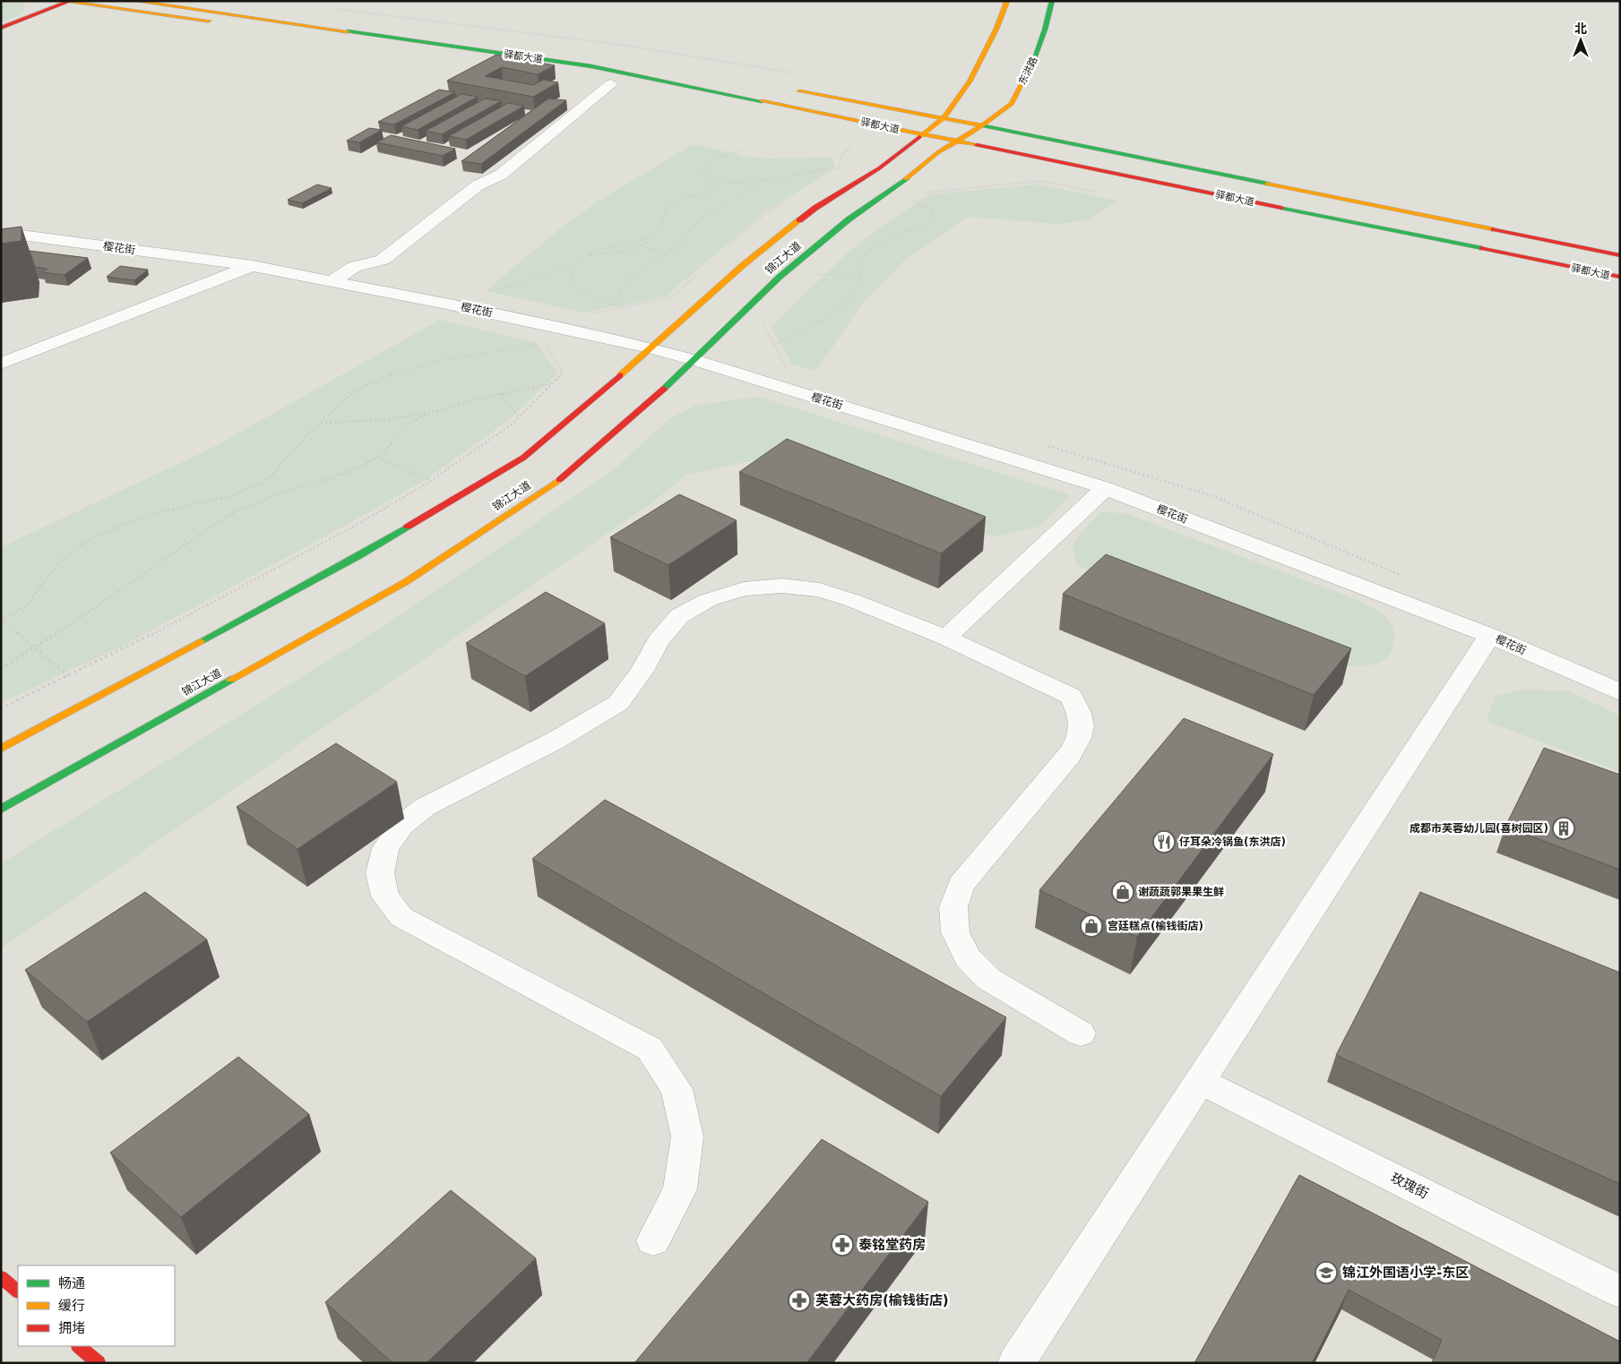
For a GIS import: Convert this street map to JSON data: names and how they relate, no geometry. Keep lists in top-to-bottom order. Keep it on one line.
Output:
{"streets":{"main road":["驿都大道","东洪路","锦江大道"],"street":["樱花街","玫瑰街"]},"crossings":[["驿都大道","东洪路"],["驿都大道","锦江大道"],["东洪路","锦江大道"],["樱花街","锦江大道"]],"places":{"building":["成都市芙蓉幼儿园(喜树园区)"],"restaurant":["仔耳朵冷锅鱼(东洪店)"],"shop":["谢蔬蔬郭果果生鲜","宫廷糕点(榆钱街店)"],"pharmacy":["泰铭堂药房","芙蓉大药房(榆钱街店)"],"school or university":["锦江外国语小学-东区"]},"legend":["畅通","缓行","拥堵"],"north":"top"}
